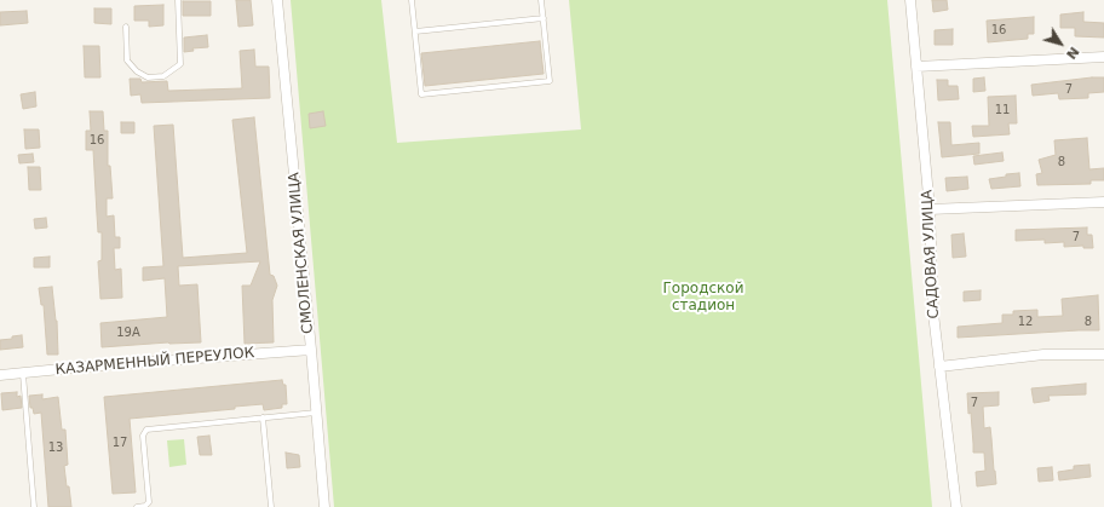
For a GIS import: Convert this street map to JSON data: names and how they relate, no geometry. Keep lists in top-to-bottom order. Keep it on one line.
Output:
{"streets":{"street":["СМОЛЕНСКАЯ УЛИЦА","САДОВАЯ УЛИЦА","КАЗАРМЕННЫЙ ПЕРЕУЛОК"]},"crossings":[["СМОЛЕНСКАЯ УЛИЦА","КАЗАРМЕННЫЙ ПЕРЕУЛОК"]],"parks":["Городской стадион"],"house_numbers":["16","7","11","16","8","7","12","8","19А","7","17","13"],"north":"bottom right"}
